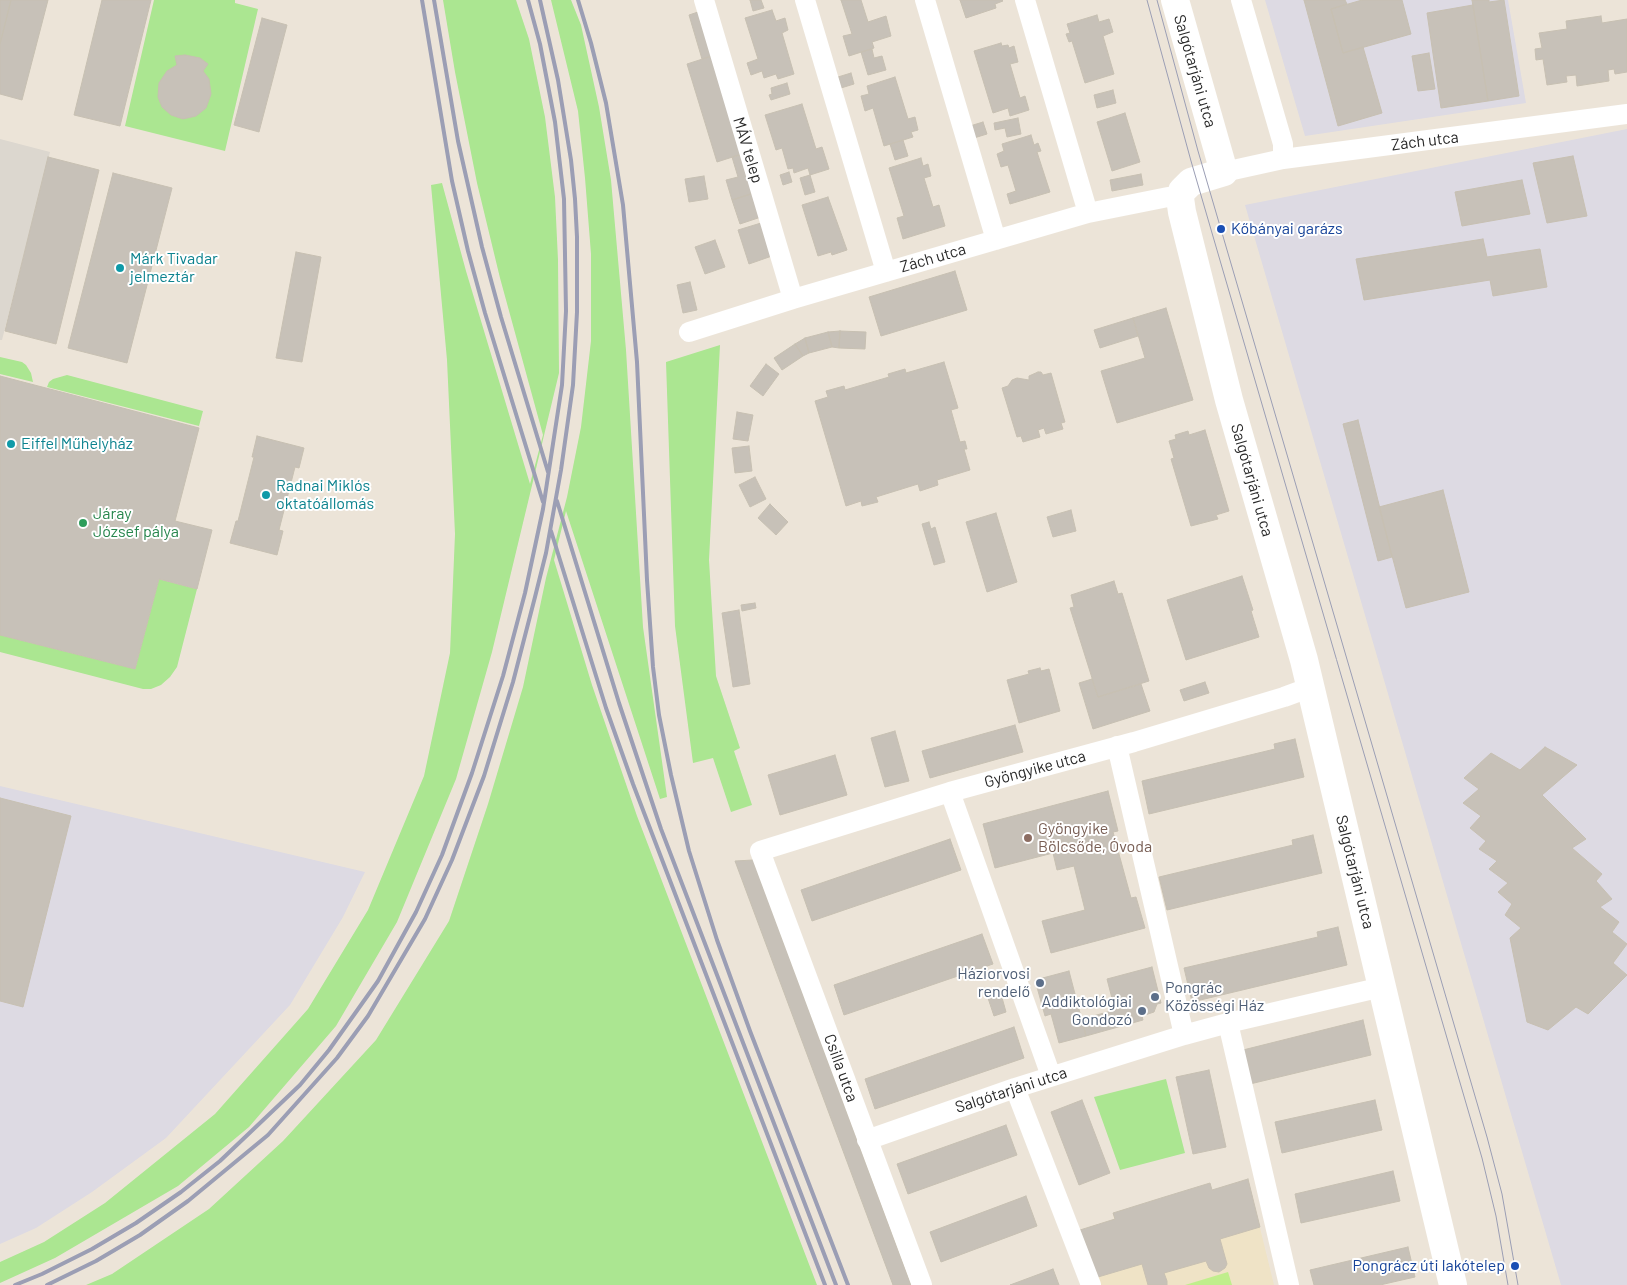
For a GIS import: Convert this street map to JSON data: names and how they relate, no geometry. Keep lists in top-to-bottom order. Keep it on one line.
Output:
{"streets":{"street":["Salgótarjáni utca","Zách utca","MÁV telep","Gyöngyike utca","Csilla utca"]},"crossings":[["Salgótarjáni utca","Zách utca"],["Salgótarjáni utca","Gyöngyike utca"],["Salgótarjáni utca","Csilla utca"],["Zách utca","MÁV telep"],["Gyöngyike utca","Csilla utca"]],"places":["Kőbányai garázs","Márk Tivadar jelmeztár","Eiffel Műhelyház","Radnai Miklós oktatóállomás","Járay József pálya","Gyöngyike Bölcsőde, Óvoda","Háziorvosi rendelő","Pongrác Közösségi Ház","Addiktológiai Gondozó","Pongrácz úti lakótelep"]}
